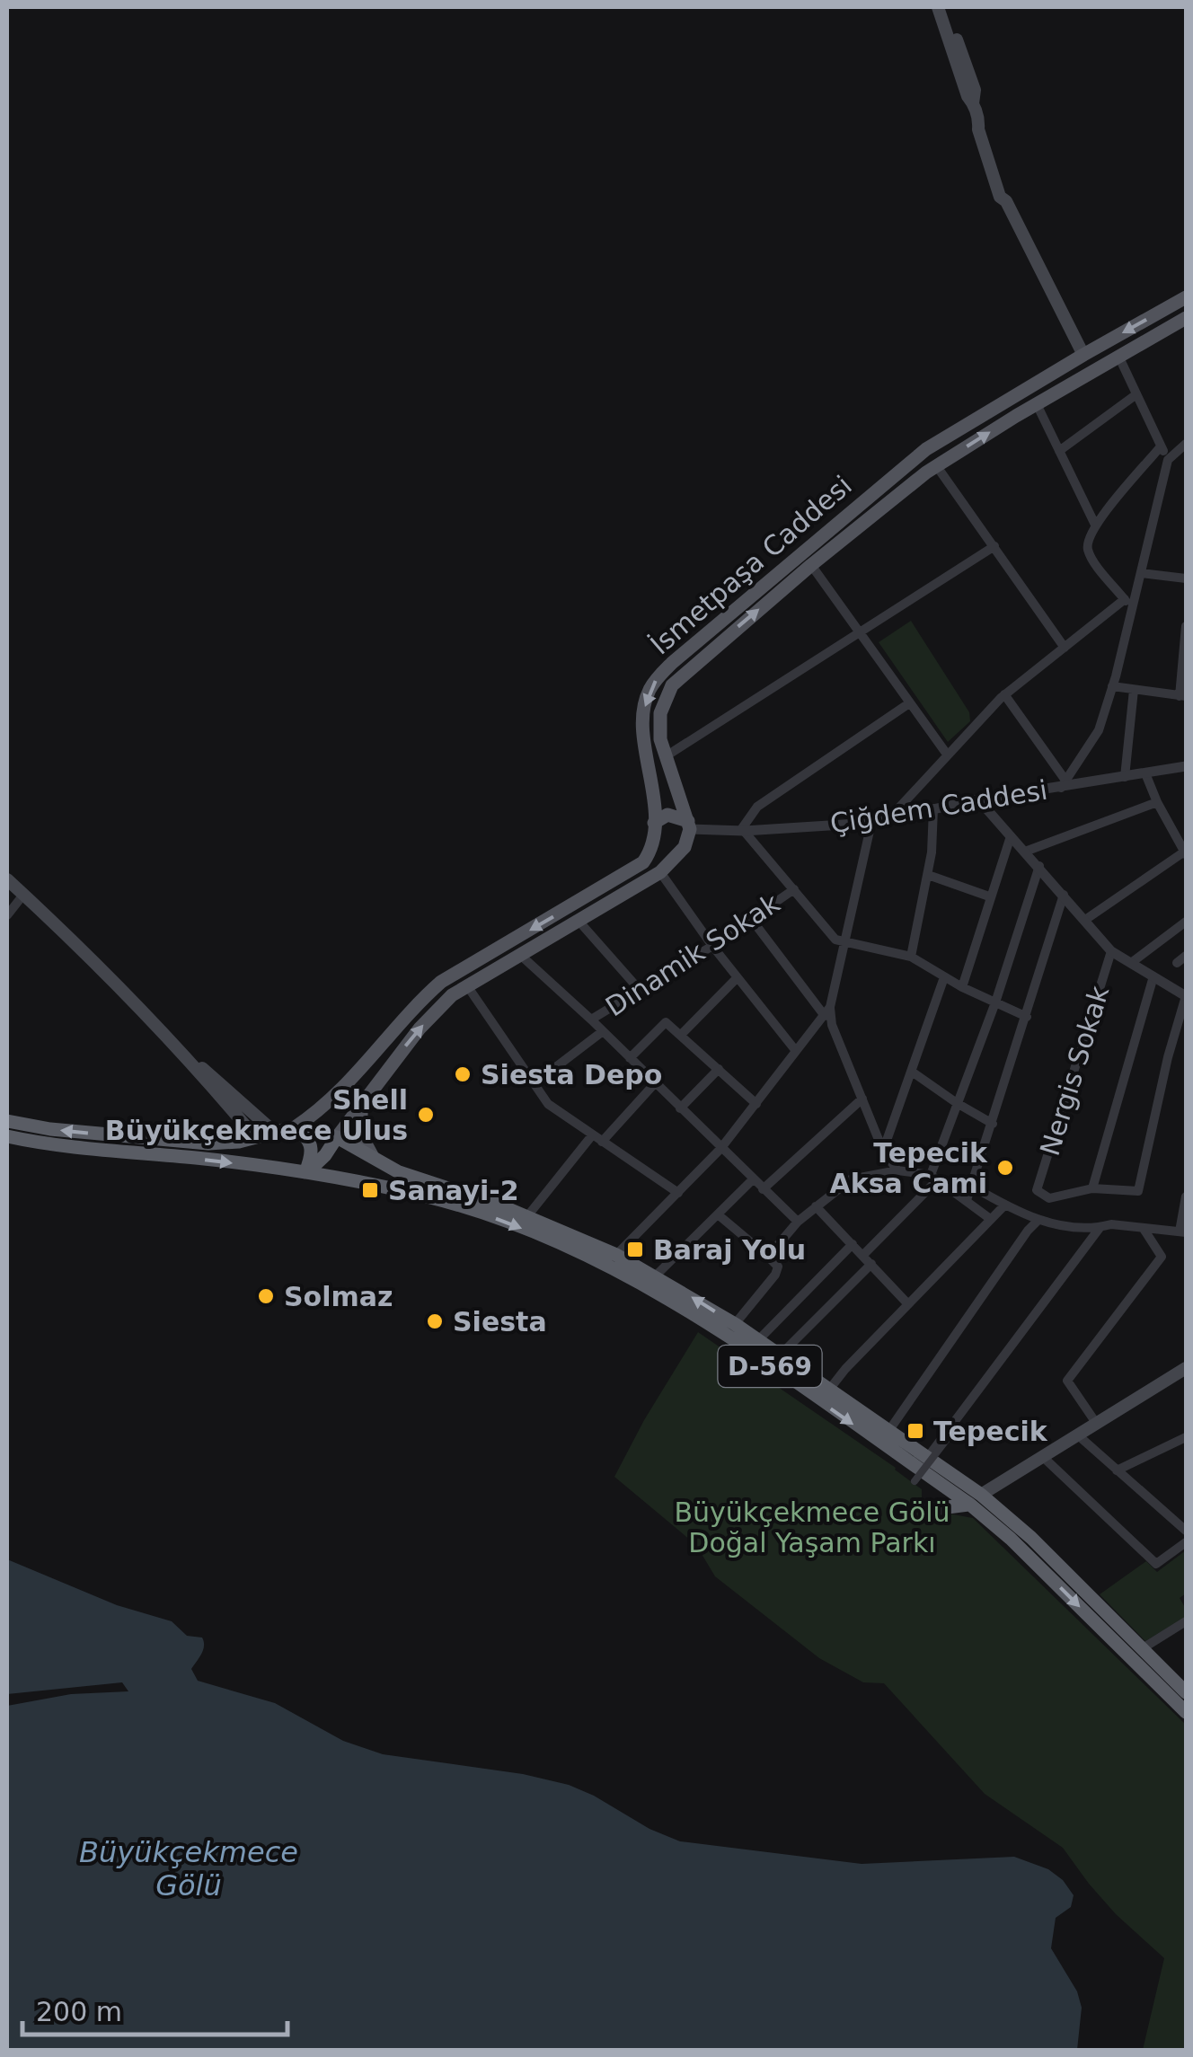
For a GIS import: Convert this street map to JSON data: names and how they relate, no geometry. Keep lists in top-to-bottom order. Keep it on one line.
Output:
{"streets":{"highway":["D-569"],"main road":["İsmetpaşa Caddesi"],"street":["Çiğdem Caddesi","Dinamik Sokak","Nergis Sokak"]},"crossings":[["İsmetpaşa Caddesi","Çiğdem Caddesi"]],"water":["Büyükçekmece Gölü"],"parks":["Büyükçekmece Gölü Doğal Yaşam Parkı"],"places":{"other":["Siesta Depo","Shell Büyükçekmece Ulus","Tepecik Aksa Cami","Solmaz","Siesta"],"transit":["Sanayi-2","Baraj Yolu","Tepecik"]},"scale_bar":"200 m"}
